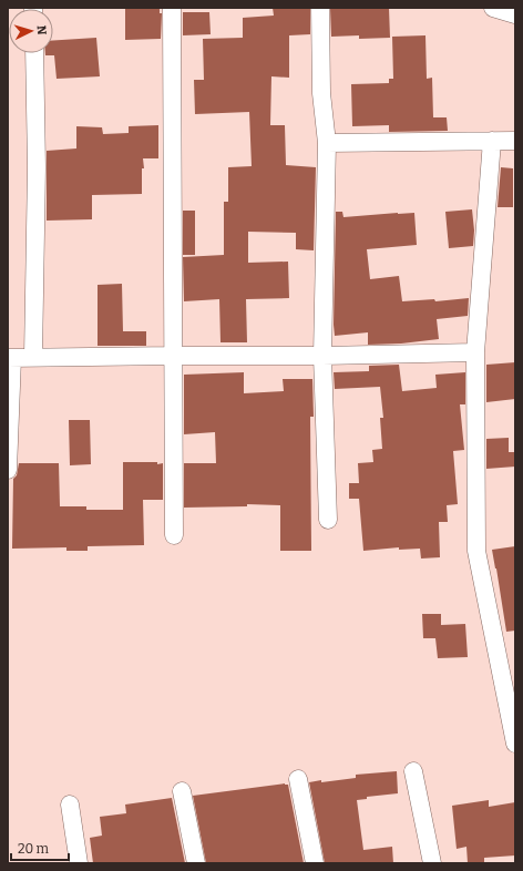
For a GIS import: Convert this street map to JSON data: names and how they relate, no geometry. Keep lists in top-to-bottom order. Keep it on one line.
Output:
{"scale_bar":"20 m","north":"right"}
